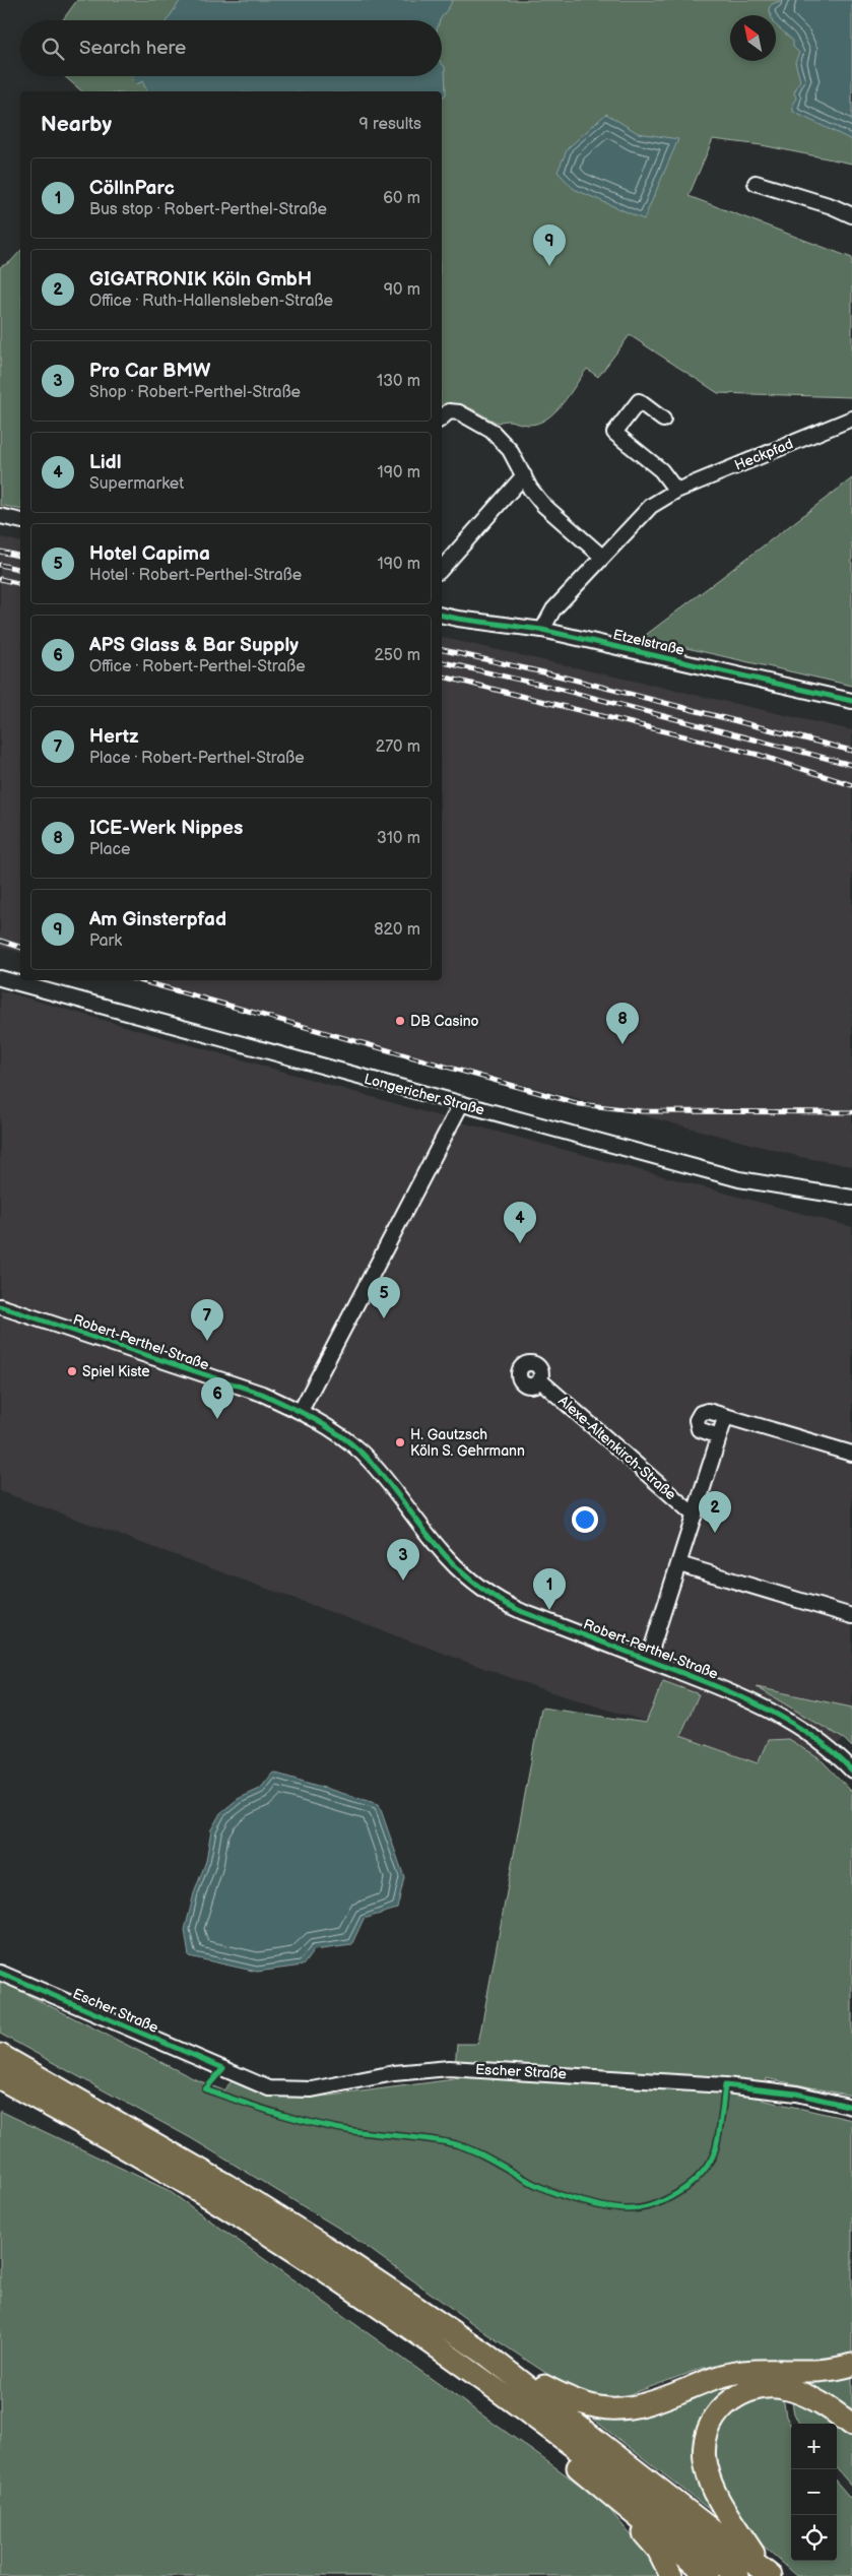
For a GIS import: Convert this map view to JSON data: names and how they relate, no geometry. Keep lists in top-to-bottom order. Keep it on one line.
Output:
{"streets":{"street":["Heckpfad","Etzelstraße","Longericher Straße","Robert-Perthel-Straße","Alexe-Altenkirch-Straße","Escher Straße"]},"crossings":[["Heckpfad","Etzelstraße"]],"places":["DB Casino","Spiel Kiste","H. Gautzsch Köln S. Gehrmann"],"north":"top left","page":{"search":"Search here","heading":["Nearby","9 results"],"list":[{"mark":"1","name":"CöllnParc","note":"Bus stop · Robert-Perthel-Straße","value":"60 m"},{"mark":"2","name":"GIGATRONIK Köln GmbH","note":"Office · Ruth-Hallensleben-Straße","value":"90 m"},{"mark":"3","name":"Pro Car BMW","note":"Shop · Robert-Perthel-Straße","value":"130 m"},{"mark":"4","name":"Lidl","note":"Supermarket","value":"190 m"},{"mark":"5","name":"Hotel Capima","note":"Hotel · Robert-Perthel-Straße","value":"190 m"},{"mark":"6","name":"APS Glass & Bar Supply","note":"Office · Robert-Perthel-Straße","value":"250 m"},{"mark":"7","name":"Hertz","note":"Place · Robert-Perthel-Straße","value":"270 m"},{"mark":"8","name":"ICE-Werk Nippes","note":"Place","value":"310 m"},{"mark":"9","name":"Am Ginsterpfad","note":"Park","value":"820 m"}],"pins":["9","8","4","5","7","6","2","3","1"],"map_buttons":["+","−"]}}
